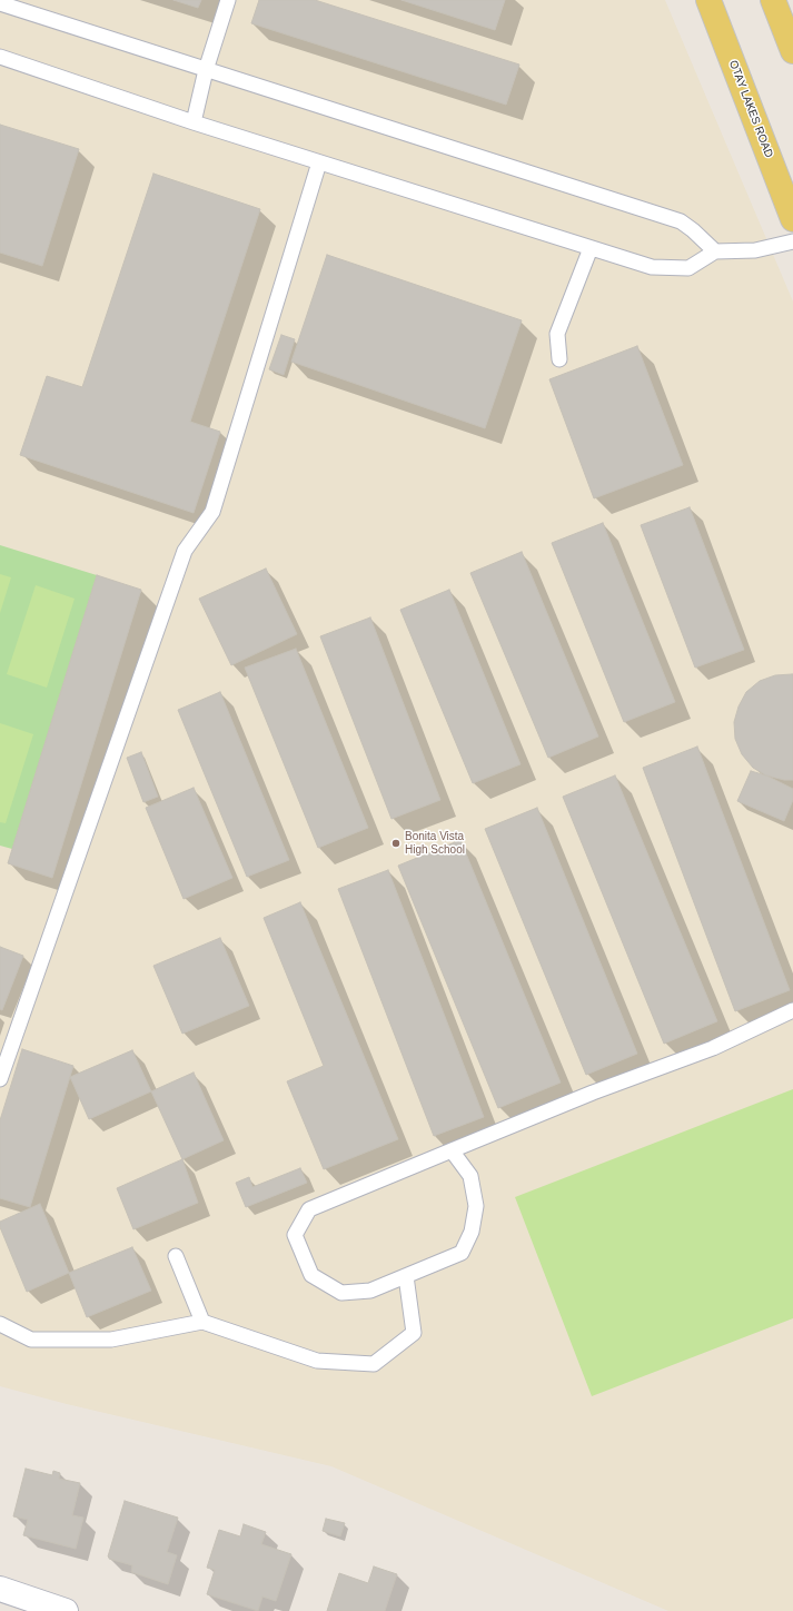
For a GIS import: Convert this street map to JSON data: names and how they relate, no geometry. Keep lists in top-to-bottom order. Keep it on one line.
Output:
{"streets":{"main road":["OTAY LAKES ROAD"]},"places":["Bonita Vista High School"]}
